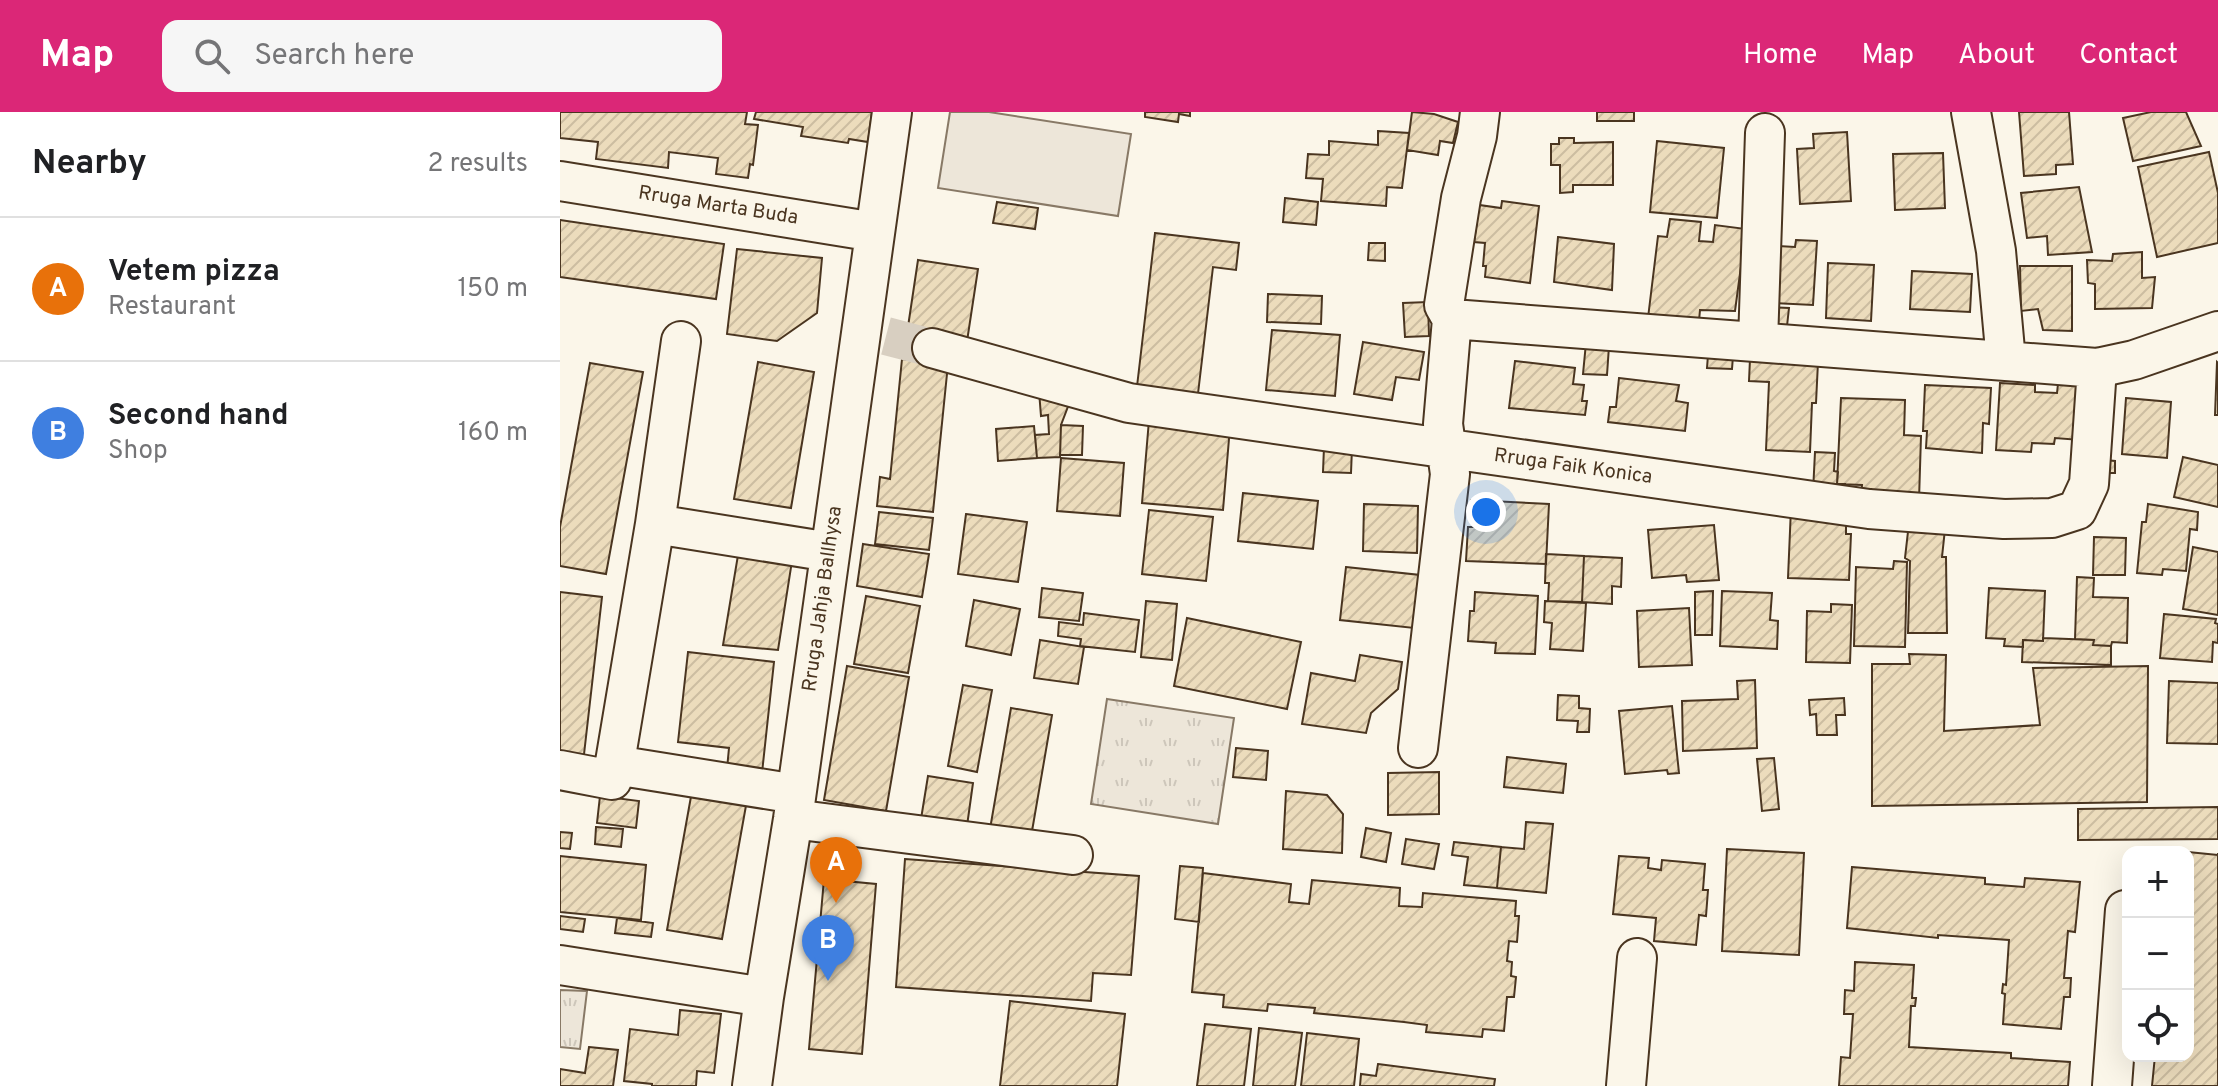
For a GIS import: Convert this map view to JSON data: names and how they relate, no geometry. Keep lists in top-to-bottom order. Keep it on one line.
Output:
{"streets":{"street":["Rruga Marta Buda","Rruga Faik Konica","Rruga Jahja Ballhysa"]},"crossings":[["Rruga Marta Buda","Rruga Jahja Ballhysa"]],"page":{"header":"Map","search":"Search here","nav":["Home","Map","About","Contact"],"heading":["Nearby","2 results"],"list":[{"mark":"A","name":"Vetem pizza","note":"Restaurant","value":"150 m"},{"mark":"B","name":"Second hand","note":"Shop","value":"160 m"}],"pins":["A","B"],"map_buttons":["+","−"]}}
